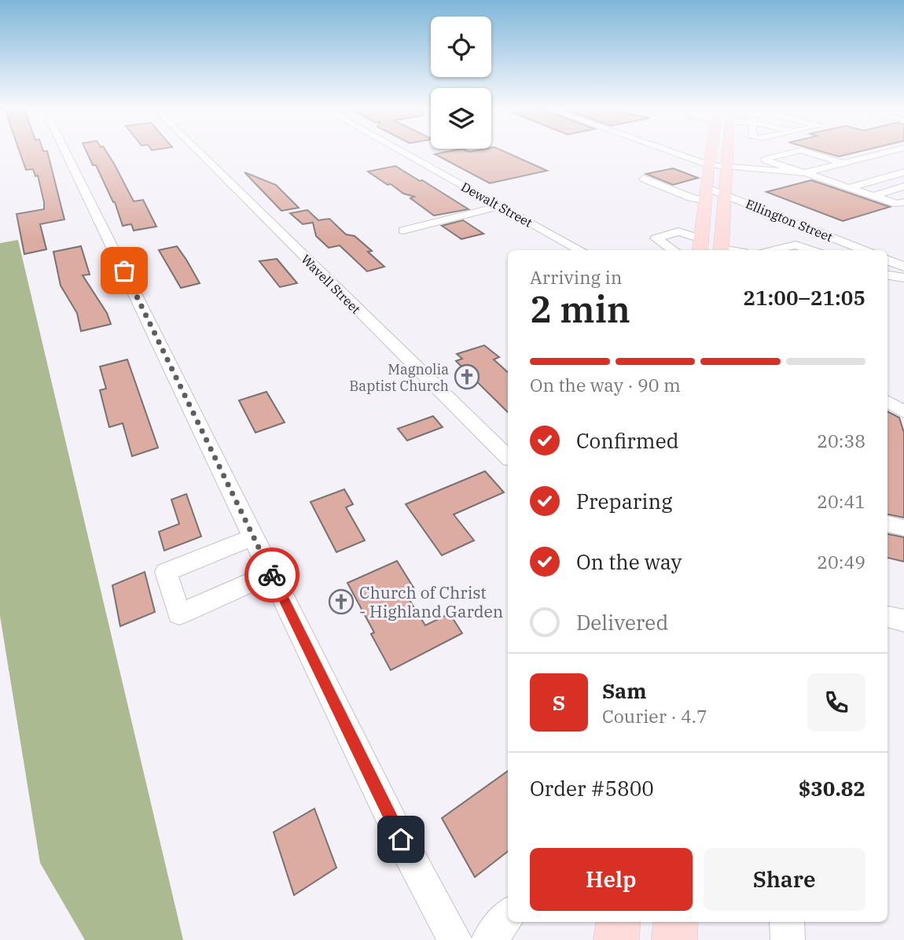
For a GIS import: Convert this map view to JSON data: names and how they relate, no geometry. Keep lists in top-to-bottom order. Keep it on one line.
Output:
{"streets":{"street":["Dewalt Street","Ellington Street","Wavell Street"]},"places":{"church":["Magnolia Baptist Church","Church of Christ - Highland Garden"]},"page":{"heading":["2 min","Arriving in","21:00–21:05"],"panel":["Sam","Courier · 4.7","Order #5800","$30.82"],"bar":"On the way · 90 m","list":[["Confirmed","20:38"],["Preparing","20:41"],["On the way","20:49"],"Delivered"],"round":"S","buttons":["Help","Share"]}}
